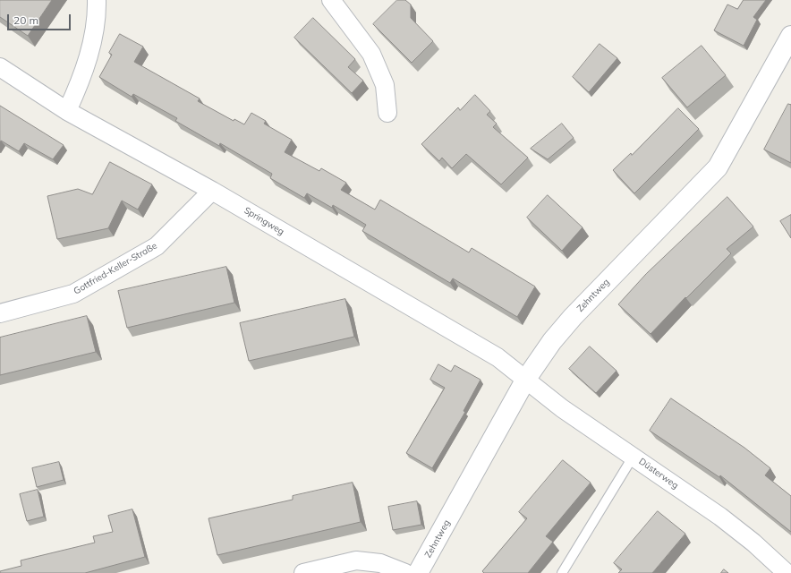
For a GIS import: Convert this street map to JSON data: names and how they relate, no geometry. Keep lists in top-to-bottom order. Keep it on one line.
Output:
{"streets":{"street":["Springweg","Gottfried-Keller-Straße","Zehntweg","Düsterweg"]},"crossings":[["Springweg","Gottfried-Keller-Straße"],["Springweg","Zehntweg"],["Springweg","Düsterweg"],["Zehntweg","Düsterweg"]],"scale_bar":"20 m"}
